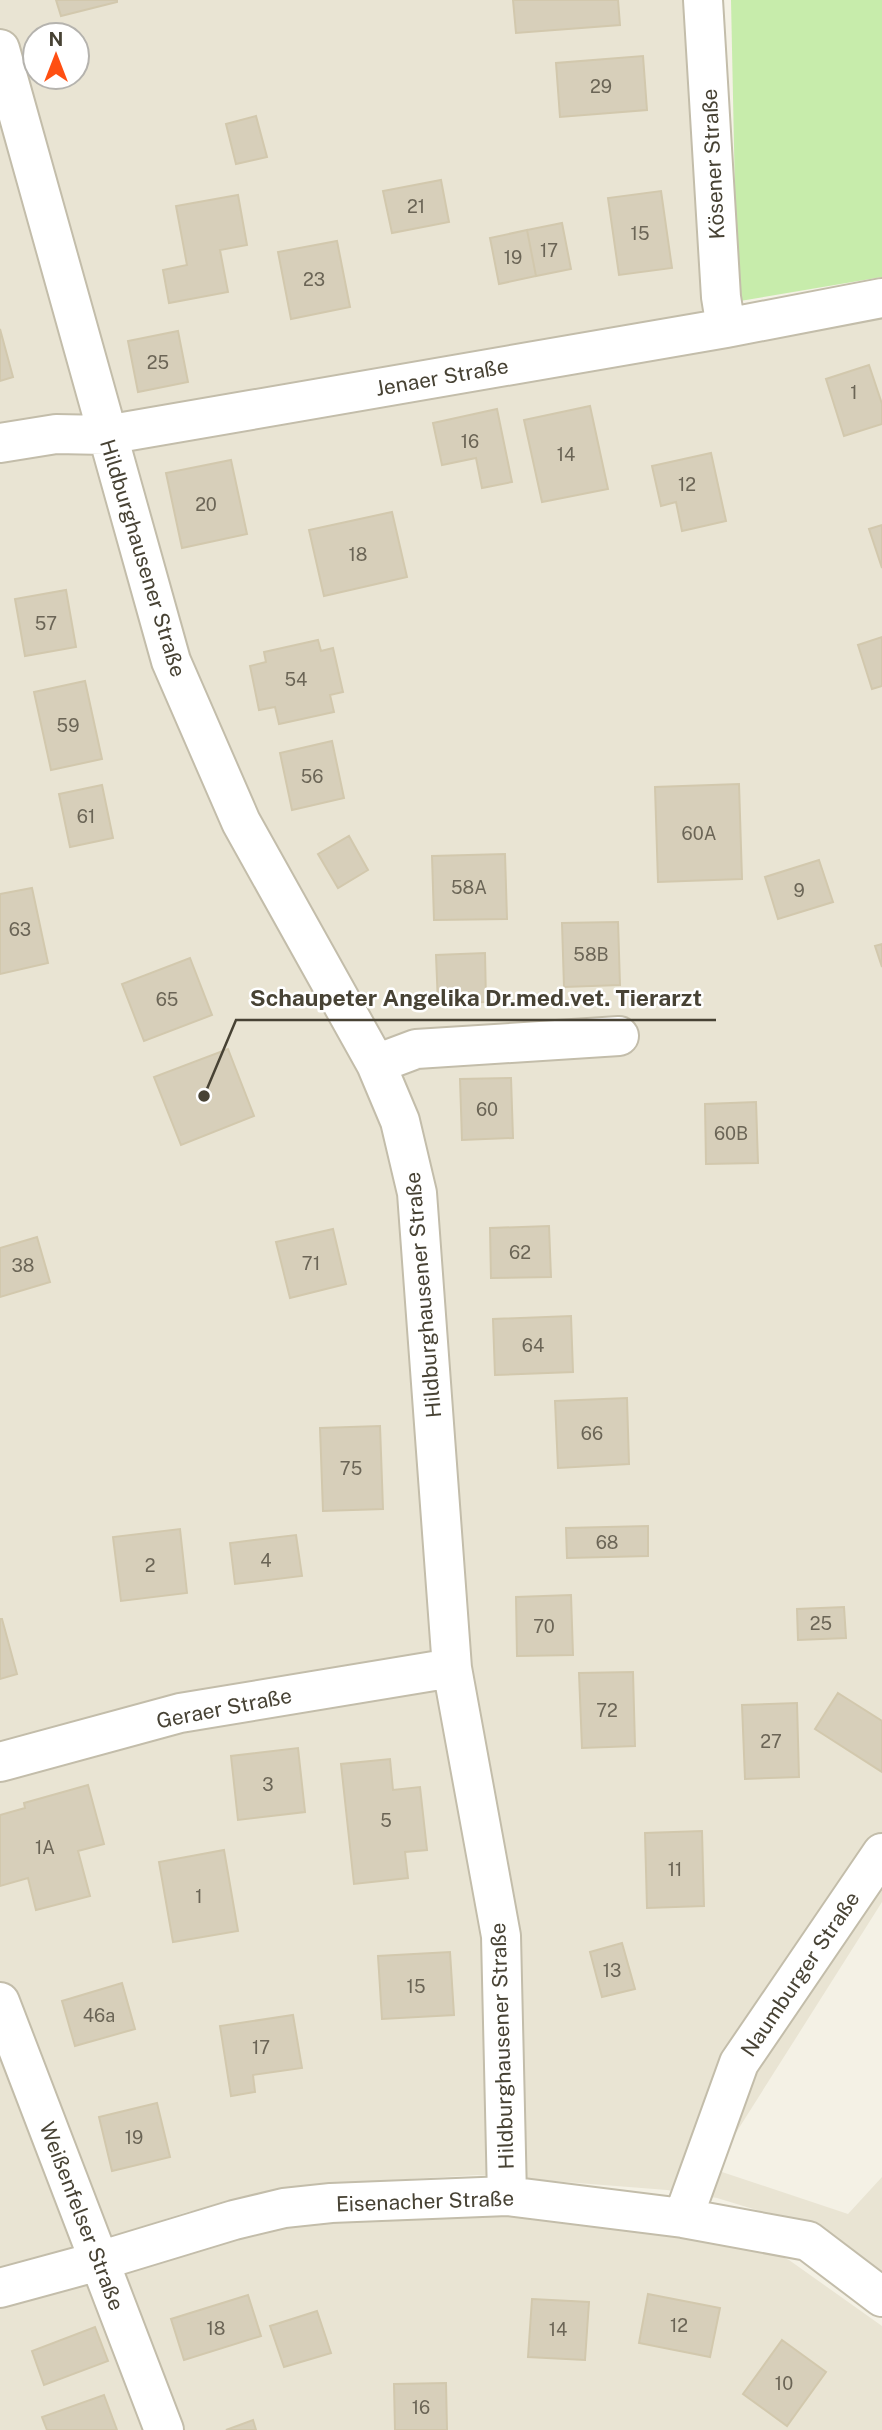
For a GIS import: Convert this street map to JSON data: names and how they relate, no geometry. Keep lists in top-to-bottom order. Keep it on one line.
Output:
{"streets":{"street":["Kösener Straße","Jenaer Straße","Hildburghausener Straße","Geraer Straße","Naumburger Straße","Eisenacher Straße","Weißenfelser Straße"]},"crossings":[["Kösener Straße","Jenaer Straße"],["Jenaer Straße","Hildburghausener Straße"],["Hildburghausener Straße","Geraer Straße"],["Hildburghausener Straße","Eisenacher Straße"],["Naumburger Straße","Eisenacher Straße"],["Eisenacher Straße","Weißenfelser Straße"]],"places":["Schaupeter Angelika Dr.med.vet. Tierarzt"],"house_numbers":["29","21","15","17","19","23","25","1","16","14","12","20","18","57","54","59","56","61","60A","58A","9","63","58B","65","60","60B","62","71","38","64","66","75","68","4","2","25","70","72","27","3","5","1A","11","1","13","15","46a","17","19","12","18","14","10","16"],"north":"top"}
